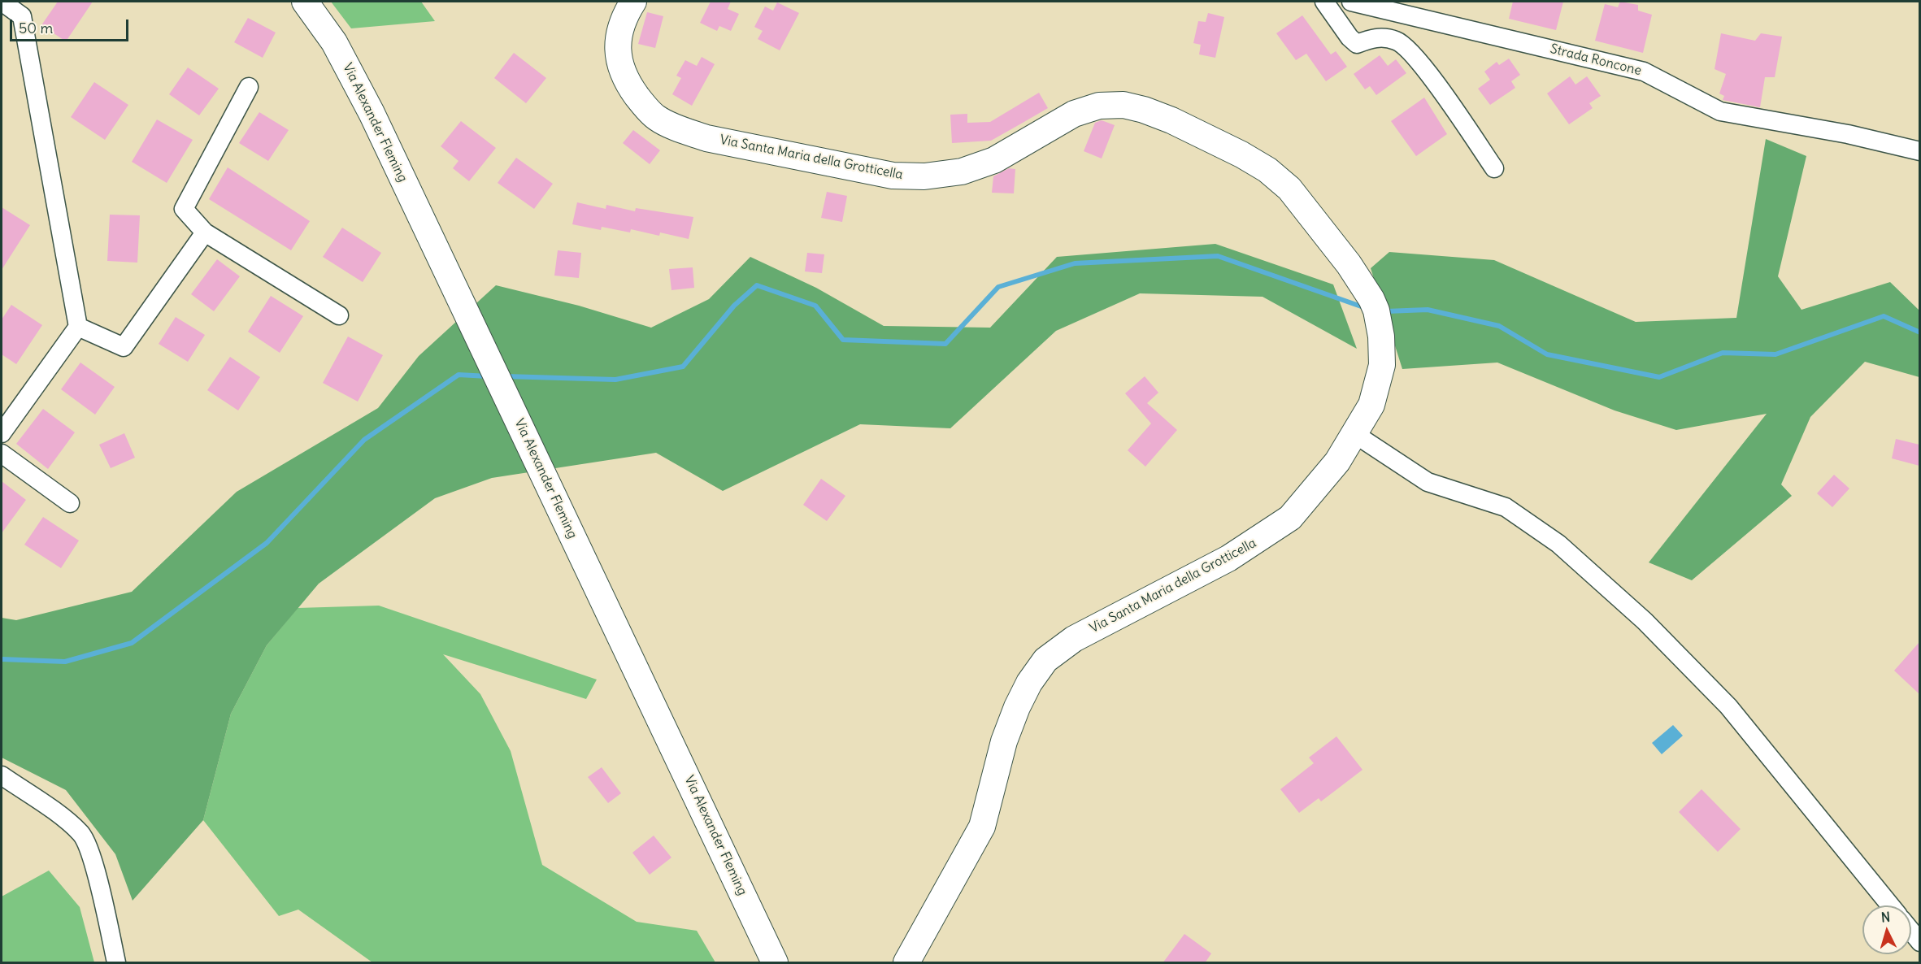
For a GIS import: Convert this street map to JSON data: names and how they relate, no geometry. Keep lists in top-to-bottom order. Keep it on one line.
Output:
{"streets":{"street":["Strada Roncone","Via Alexander Fleming","Via Santa Maria della Grotticella"]},"scale_bar":"50 m","north":"top"}
